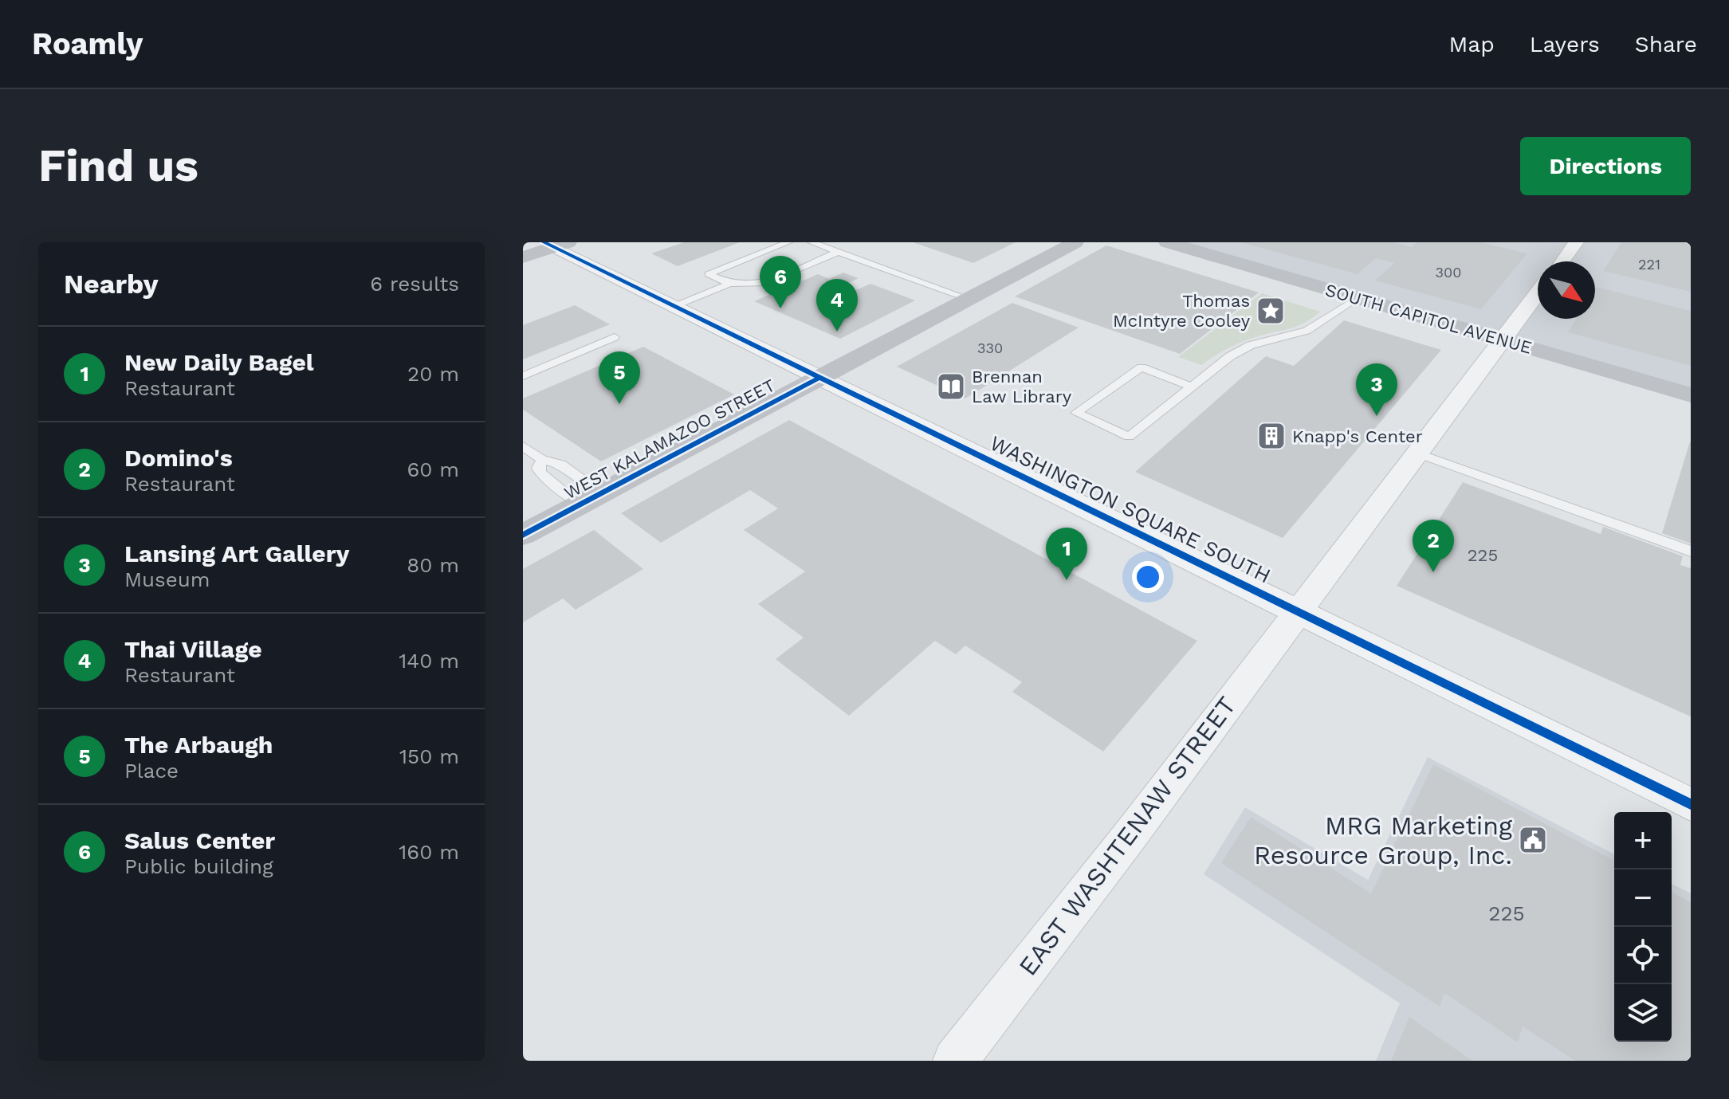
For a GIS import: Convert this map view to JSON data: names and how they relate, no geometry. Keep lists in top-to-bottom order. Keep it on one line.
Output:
{"streets":{"street":["SOUTH CAPITOL AVENUE","WEST KALAMAZOO STREET","WASHINGTON SQUARE SOUTH","EAST WASHTENAW STREET"]},"crossings":[["SOUTH CAPITOL AVENUE","EAST WASHTENAW STREET"],["WEST KALAMAZOO STREET","WASHINGTON SQUARE SOUTH"],["WASHINGTON SQUARE SOUTH","EAST WASHTENAW STREET"]],"places":{"place":["Thomas McIntyre Cooley"],"library":["Brennan Law Library"],"building":["Knapp's Center"],"public building":["MRG Marketing Resource Group, Inc."]},"house_numbers":["221","300","330","225","225"],"north":"bottom right","page":{"header":"Roamly","nav":["Map","Layers","Share"],"buttons":"Directions","title":"Find us","heading":["Nearby","6 results"],"pins":["6","4","5","3","2","1"],"list":[{"mark":"1","name":"New Daily Bagel","note":"Restaurant","value":"20 m"},{"mark":"2","name":"Domino's","note":"Restaurant","value":"60 m"},{"mark":"3","name":"Lansing Art Gallery","note":"Museum","value":"80 m"},{"mark":"4","name":"Thai Village","note":"Restaurant","value":"140 m"},{"mark":"5","name":"The Arbaugh","note":"Place","value":"150 m"},{"mark":"6","name":"Salus Center","note":"Public building","value":"160 m"}],"map_buttons":["+","−"]}}
